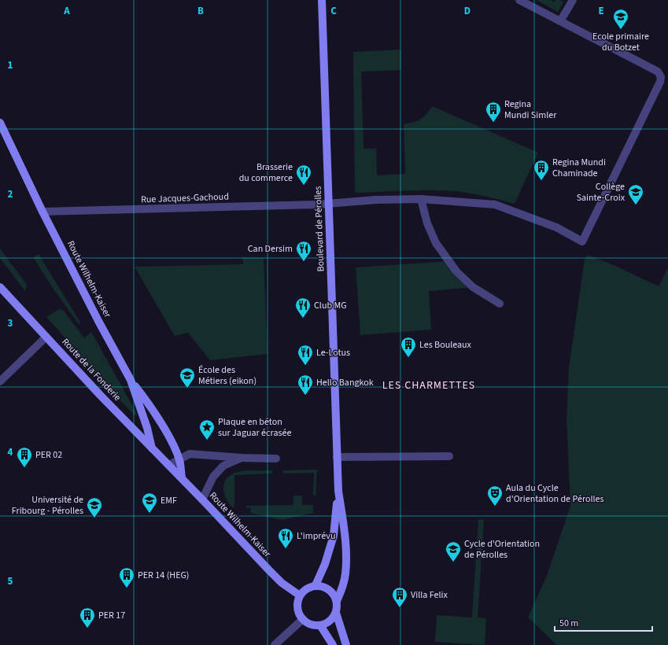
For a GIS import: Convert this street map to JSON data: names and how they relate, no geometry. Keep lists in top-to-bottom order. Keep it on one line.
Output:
{"streets":{"main road":["Boulevard de Pérolles","Route Wilhelm-Kaiser","Route de la Fonderie"],"street":["Rue Jacques-Gachoud"]},"crossings":[["Rue Jacques-Gachoud","Boulevard de Pérolles"],["Rue Jacques-Gachoud","Route Wilhelm-Kaiser"],["Boulevard de Pérolles","Route Wilhelm-Kaiser"],["Route Wilhelm-Kaiser","Route de la Fonderie"]],"districts":["LES CHARMETTES"],"places":{"school or university":["Ecole primaire du Botzet","Collège Sainte-Croix","École des Métiers (eikon)","EMF","Université de Fribourg - Pérolles","Cycle d'Orientation de Pérolles"],"building":["Regina Mundi Simler","Regina Mundi Chaminade","Les Bouleaux","PER 02","PER 14 (HEG)","Villa Felix","PER 17"],"restaurant":["Brasserie du commerce","Can Dersim","Club MG","Le-Lotus","Hello Bangkok","L'imprévu"],"place":["Plaque en béton sur Jaguar écrasée"],"theatre":["Aula du Cycle d'Orientation de Pérolles"]},"scale_bar":"50 m","grid":{"columns":["A","B","C","D","E"],"rows":["1","2","3","4","5"]}}
